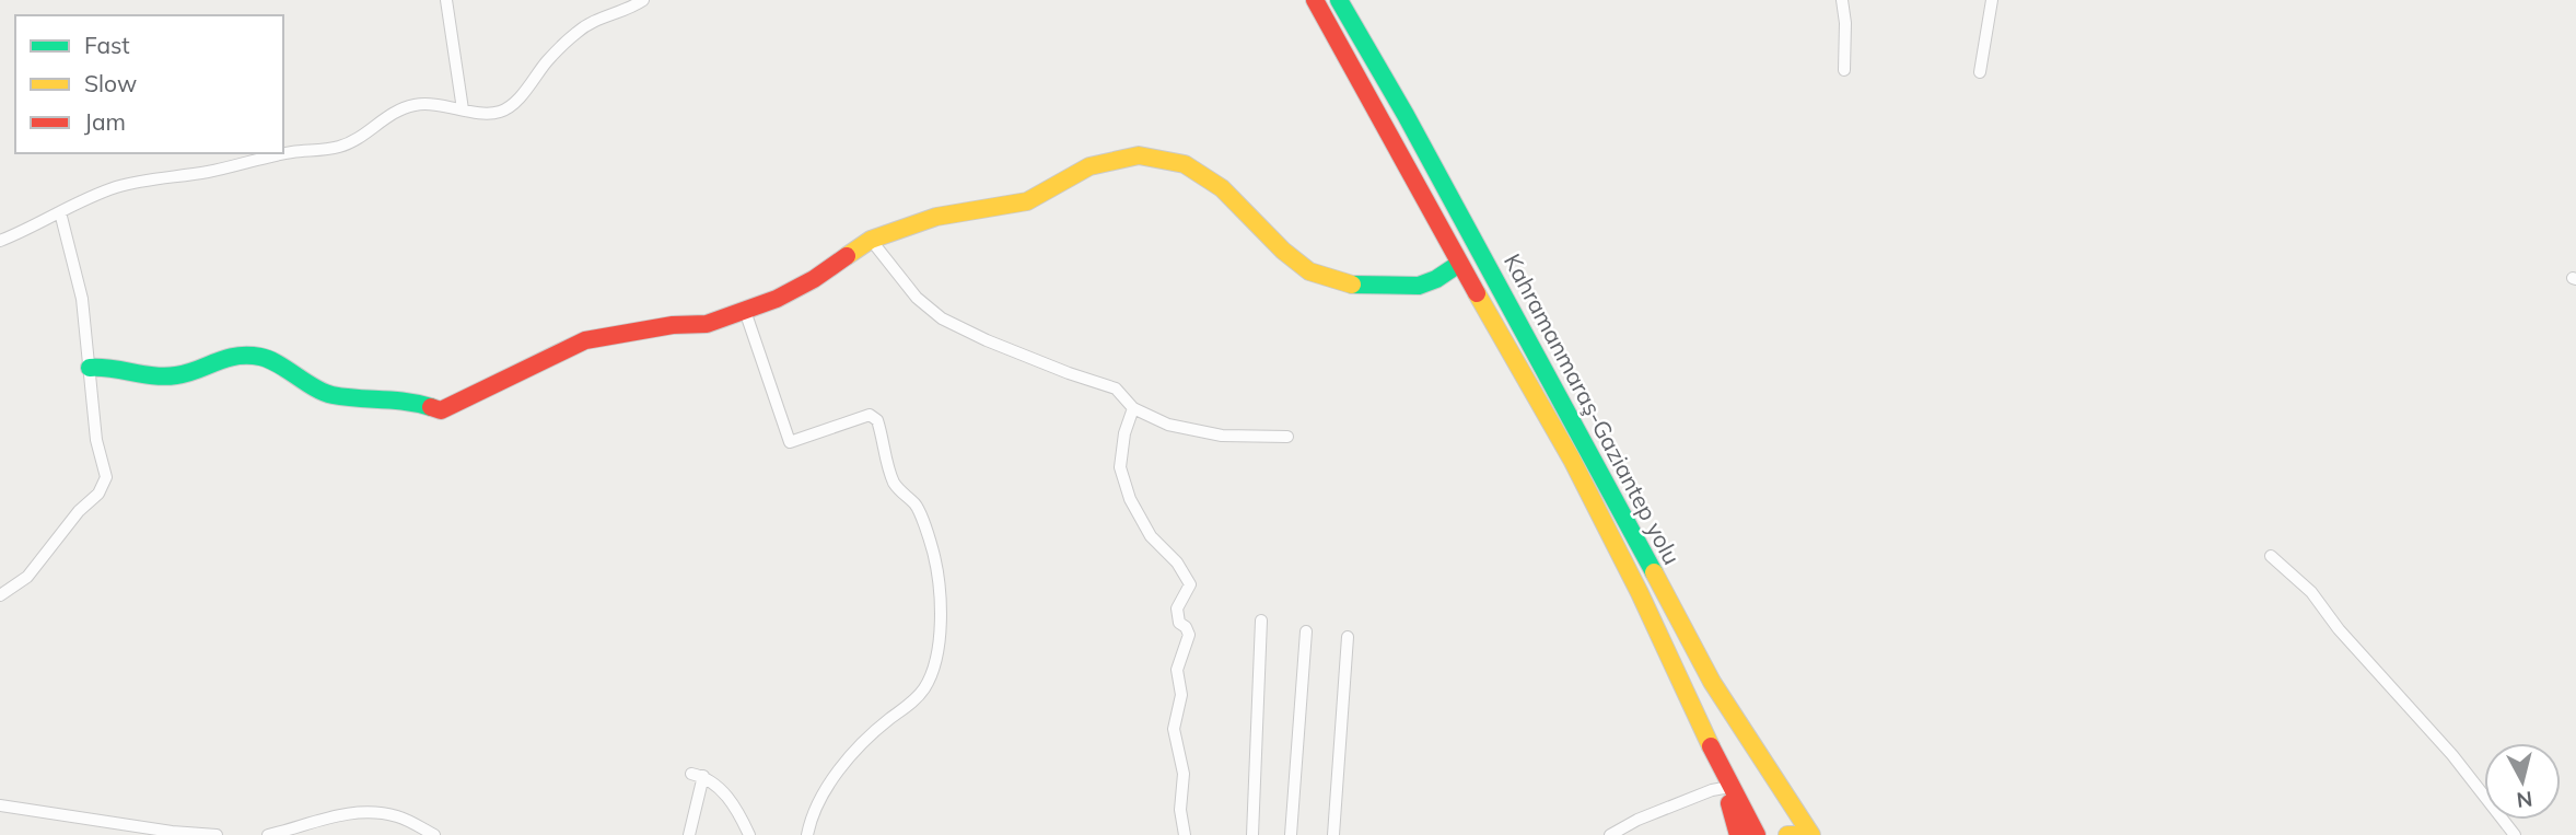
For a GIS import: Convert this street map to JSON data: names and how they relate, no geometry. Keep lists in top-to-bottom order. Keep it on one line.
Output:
{"streets":{"main road":["Kahramanmaraş-Gaziantep yolu"]},"legend":["Fast","Slow","Jam"],"north":"bottom"}
